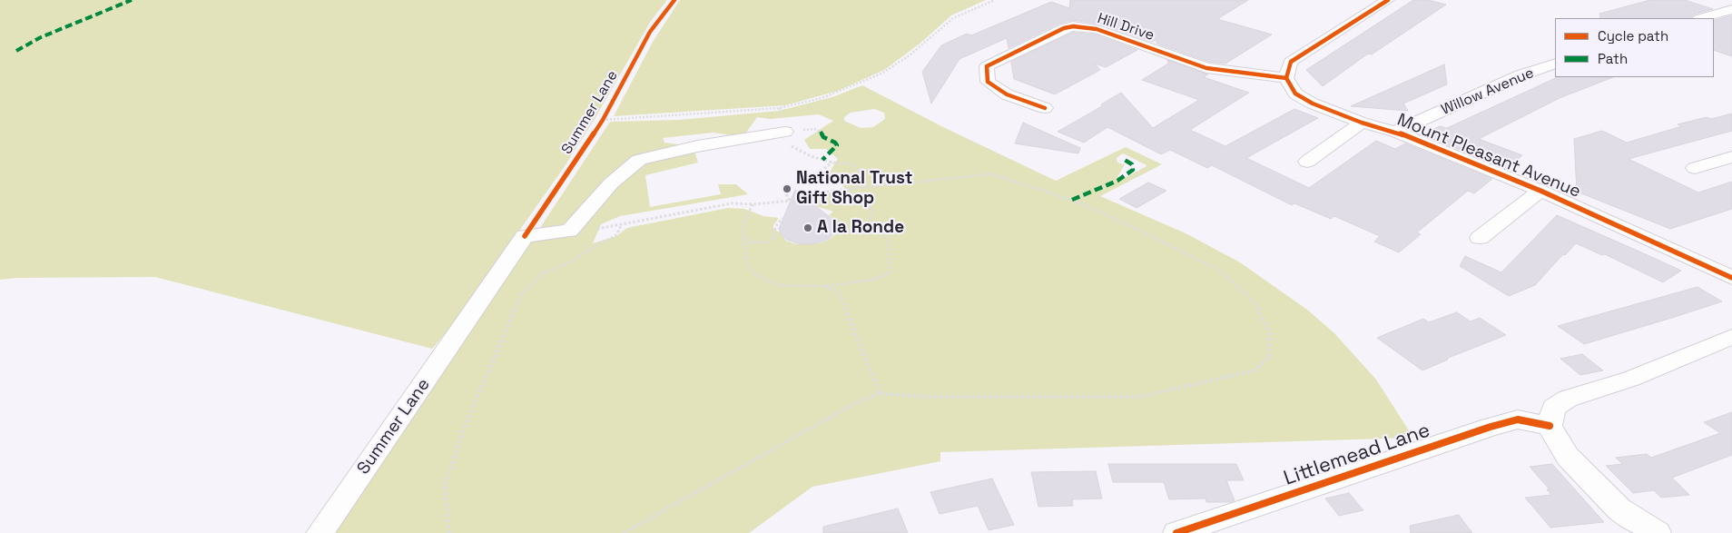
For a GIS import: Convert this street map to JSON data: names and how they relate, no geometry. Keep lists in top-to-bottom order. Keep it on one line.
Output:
{"streets":{"street":["Hill Drive","Willow Avenue","Summer Lane","Mount Pleasant Avenue","Littlemead Lane"]},"crossings":[["Hill Drive","Mount Pleasant Avenue"],["Willow Avenue","Mount Pleasant Avenue"]],"places":["National Trust Gift Shop","A la Ronde"],"legend":["Cycle path","Path"]}
